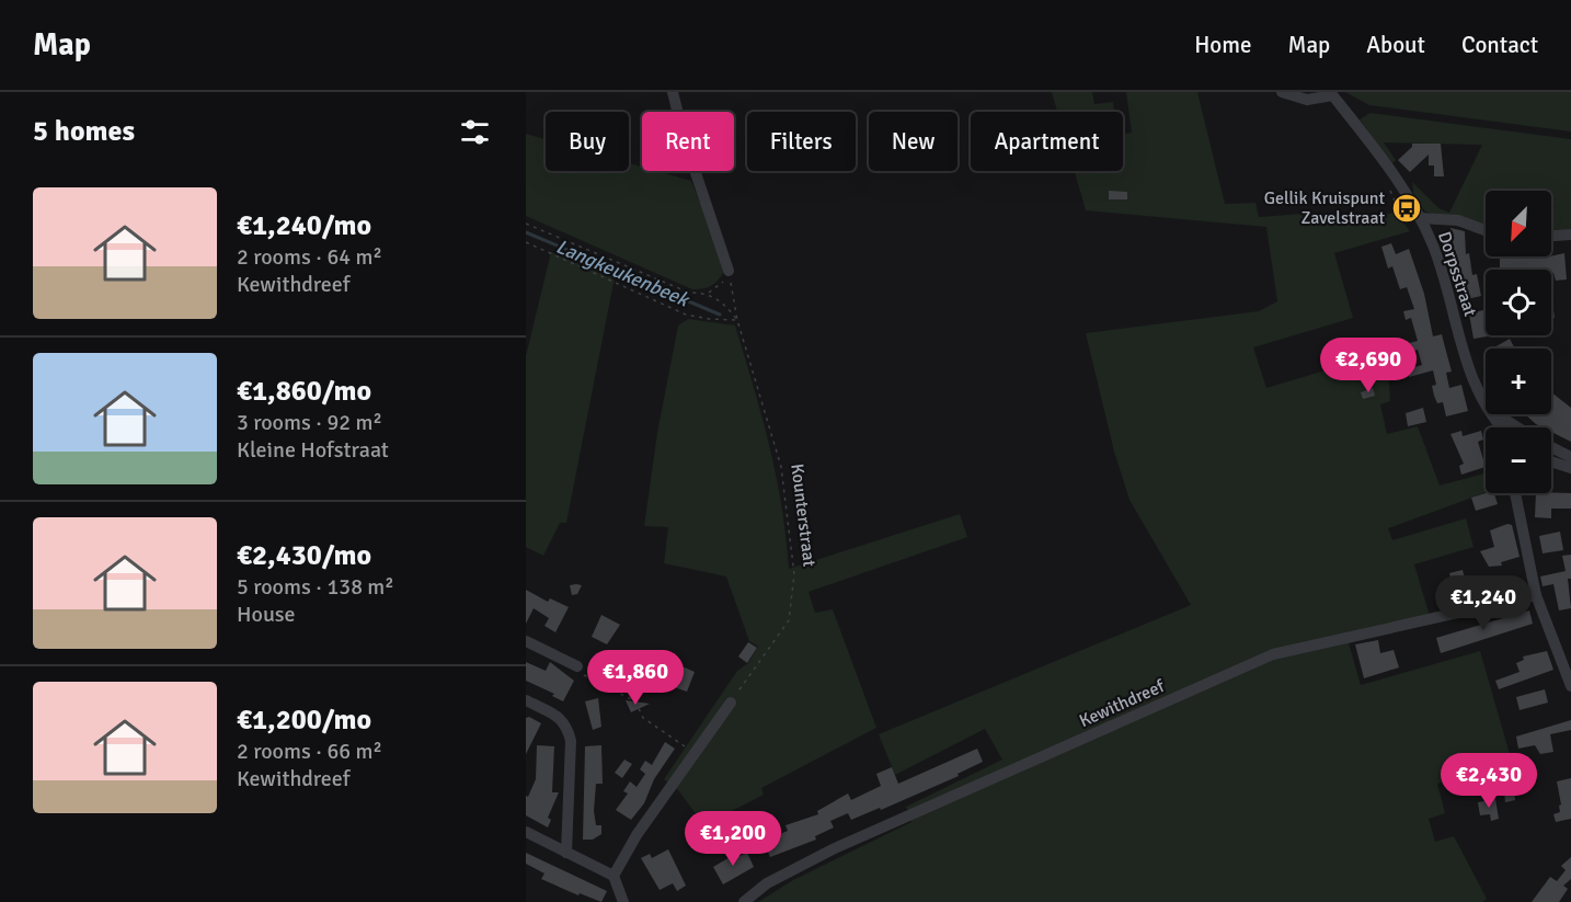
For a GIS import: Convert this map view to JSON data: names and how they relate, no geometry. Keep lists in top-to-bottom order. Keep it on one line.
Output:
{"streets":{"street":["Dorpsstraat","Kewithdreef"],"path":["Kounterstraat"]},"water":["Langkeukenbeek"],"places":{"bus stop":["Gellik Kruispunt Zavelstraat"]},"north":"bottom left","page":{"header":"Map","nav":["Home","Map","About","Contact"],"heading":"5 homes","chip":["Buy","Rent","Filters","New","Apartment"],"list":[{"name":"€1,240/mo","note":"2 rooms · 64 m² · Kewithdreef"},{"name":"€1,860/mo","note":"3 rooms · 92 m² · Kleine Hofstraat"},{"name":"€2,430/mo","note":"5 rooms · 138 m² · House"},{"name":"€1,200/mo","note":"2 rooms · 66 m² · Kewithdreef"}],"map_buttons":["+","−"],"price":["€2,690","€1,240","€1,860","€2,430","€1,200"]}}
